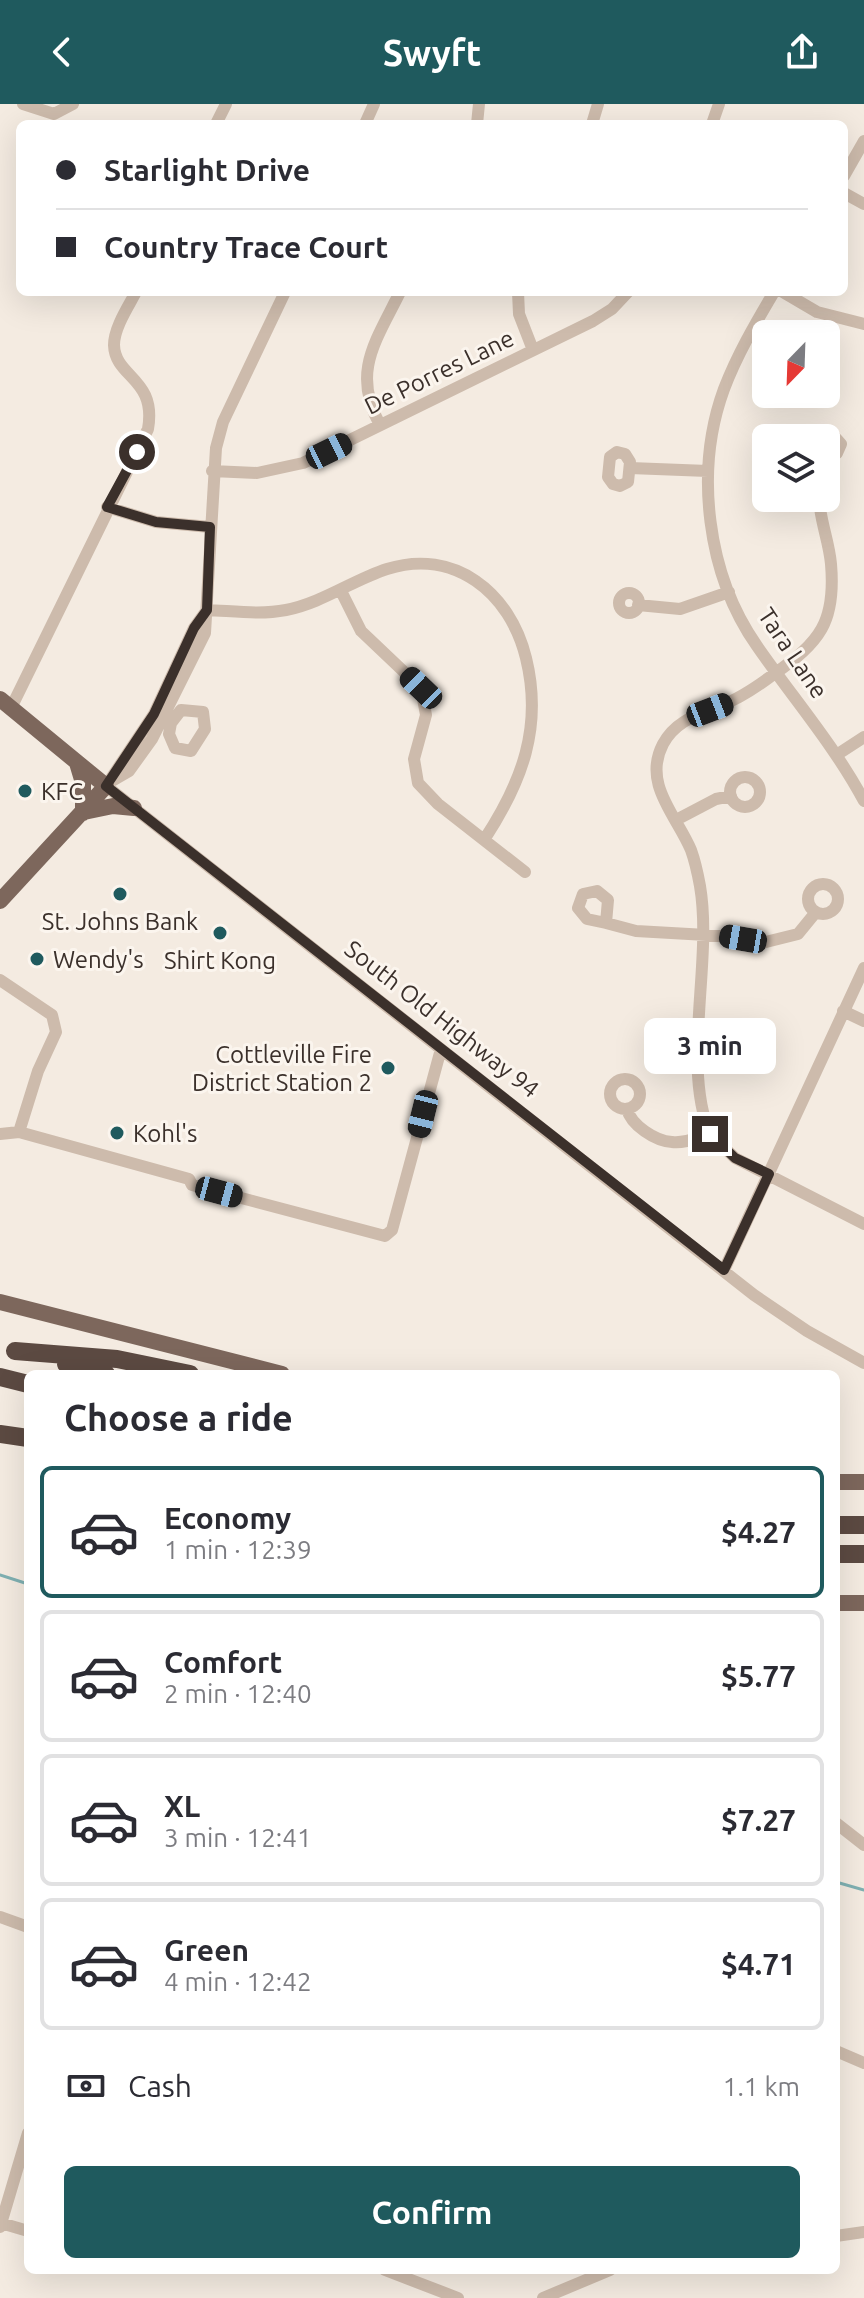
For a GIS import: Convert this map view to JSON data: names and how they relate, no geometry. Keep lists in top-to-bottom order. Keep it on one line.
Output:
{"streets":{"main road":["South Old Highway 94"],"street":["De Porres Lane","Tara Lane"]},"places":["KFC","St. Johns Bank","Shirt Kong","Wendy's","Cottleville Fire District Station 2","Kohl's"],"north":"bottom left","page":{"header":"Swyft","banner":["Starlight Drive","Country Trace Court"],"bubble":"3 min","heading":"Choose a ride","list":[{"name":"Economy","note":"1 min · 12:39","value":"$4.27"},{"name":"Comfort","note":"2 min · 12:40","value":"$5.77"},{"name":"XL","note":"3 min · 12:41","value":"$7.27"},{"name":"Green","note":"4 min · 12:42","value":"$4.71"}],"pay":["Cash","1.1 km"],"buttons":"Confirm"}}
